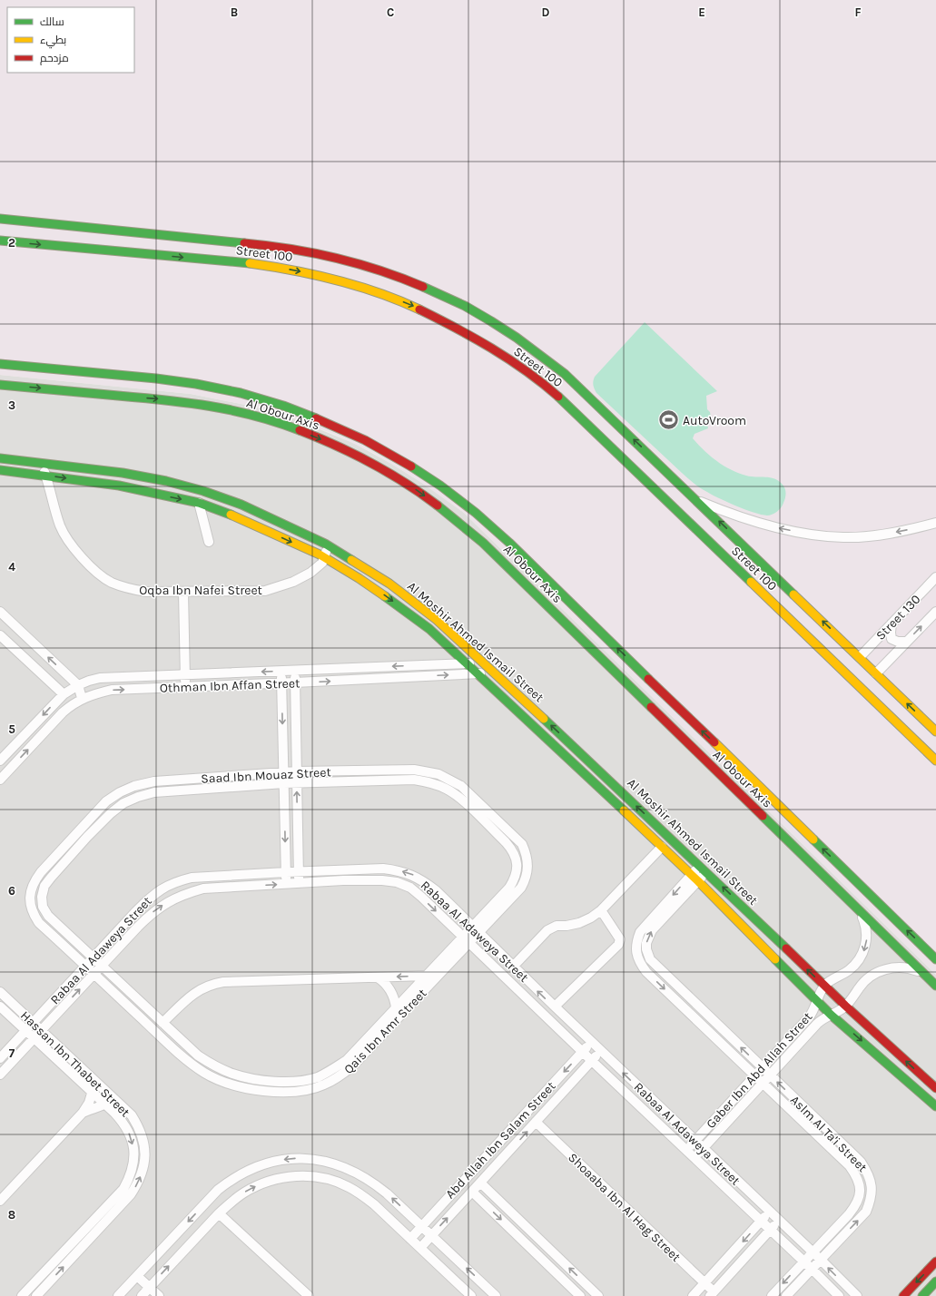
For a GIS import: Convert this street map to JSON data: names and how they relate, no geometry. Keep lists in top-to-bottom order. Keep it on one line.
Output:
{"streets":{"main road":["Street 100","Al Obour Axis","Al Moshir Ahmed Ismail Street"],"street":["Oqba Ibn Nafei Street","Street 130","Othman Ibn Affan Street","Saad Ibn Mouaz Street","Rabaa Al Adaweya Street","Qais Ibn Amr Street","Hassan Ibn Thabet Street","Gaber Ibn Abd Allah Street","Aslm Al Ta'i Street","Abd Allah Ibn Salam Street","Shoaaba Ibn Al Hag Street"]},"crossings":[["Street 100","Street 130"],["Al Obour Axis","Gaber Ibn Abd Allah Street"],["Oqba Ibn Nafei Street","Al Moshir Ahmed Ismail Street"],["Al Moshir Ahmed Ismail Street","Othman Ibn Affan Street"],["Al Moshir Ahmed Ismail Street","Gaber Ibn Abd Allah Street"],["Al Moshir Ahmed Ismail Street","Aslm Al Ta'i Street"],["Saad Ibn Mouaz Street","Rabaa Al Adaweya Street"],["Saad Ibn Mouaz Street","Qais Ibn Amr Street"],["Rabaa Al Adaweya Street","Qais Ibn Amr Street"],["Rabaa Al Adaweya Street","Hassan Ibn Thabet Street"],["Rabaa Al Adaweya Street","Gaber Ibn Abd Allah Street"],["Rabaa Al Adaweya Street","Aslm Al Ta'i Street"],["Rabaa Al Adaweya Street","Abd Allah Ibn Salam Street"],["Gaber Ibn Abd Allah Street","Aslm Al Ta'i Street"],["Abd Allah Ibn Salam Street","Shoaaba Ibn Al Hag Street"]],"places":{"sports":["AutoVroom"]},"legend":["سالك","بطيء","مزدحم"],"grid":{"columns":["B","C","D","E","F"],"rows":["2","3","4","5","6","7","8"]}}
